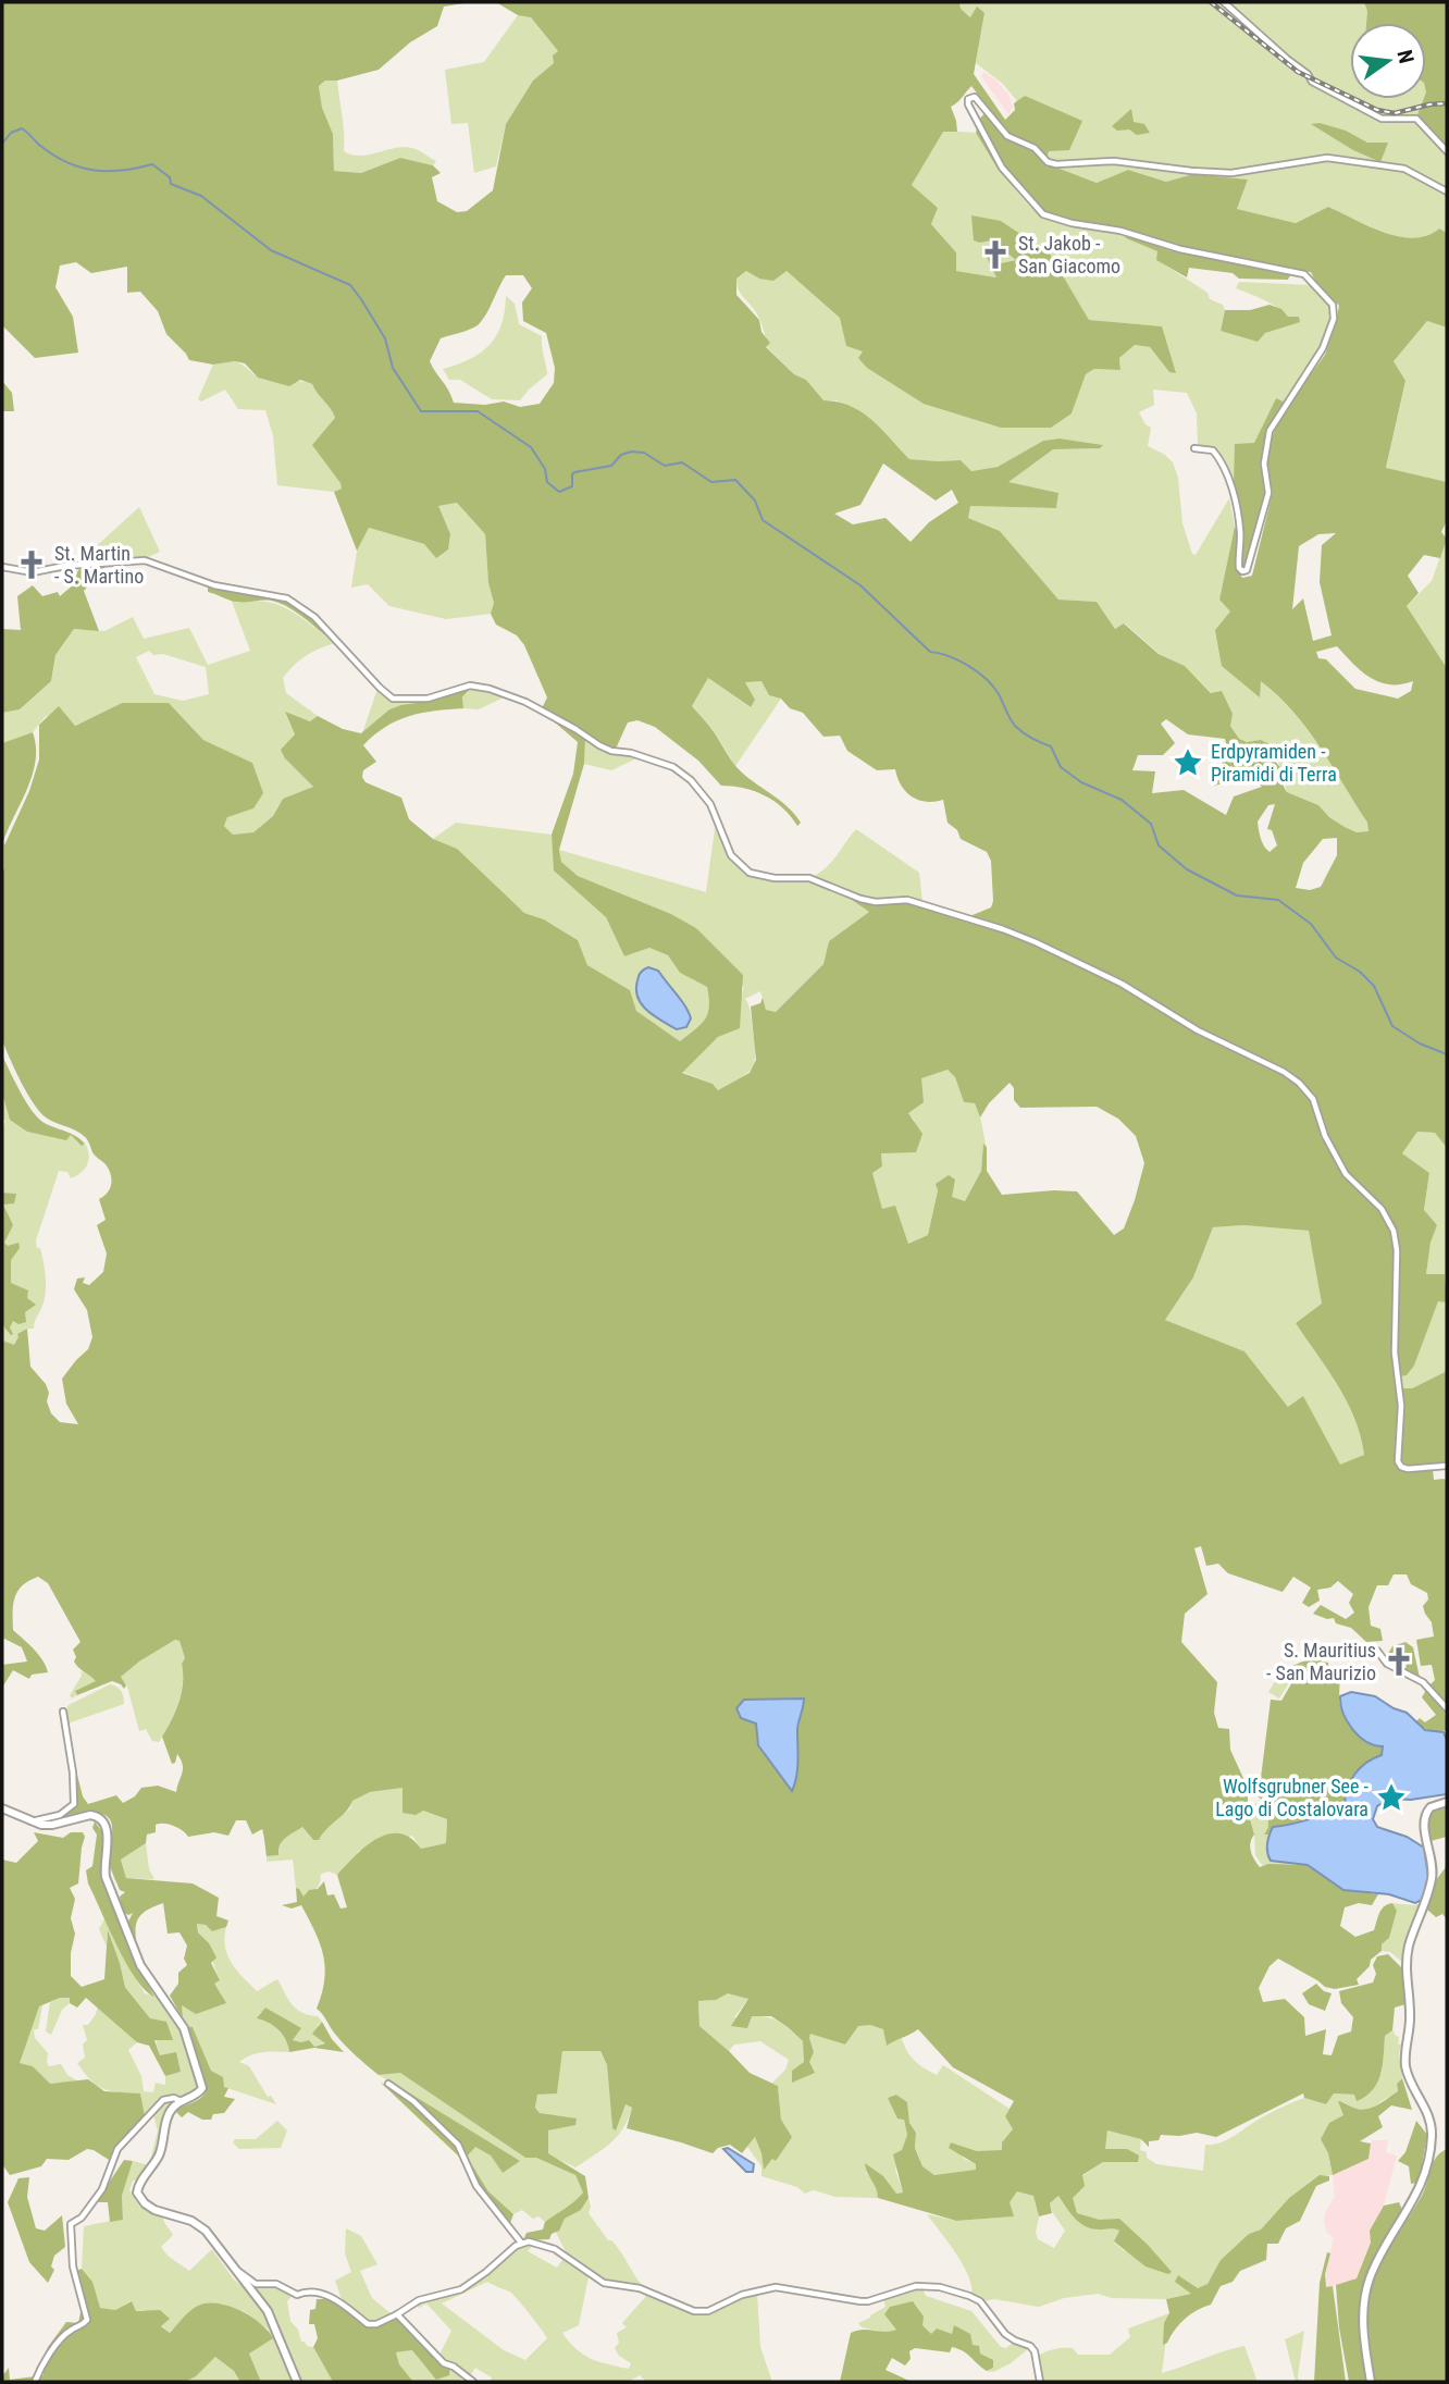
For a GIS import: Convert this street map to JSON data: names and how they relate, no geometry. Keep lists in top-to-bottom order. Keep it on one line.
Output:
{"places":{"church":["St. Jakob - San Giacomo","St. Martin - S. Martino","S. Mauritius - San Maurizio"],"place":["Erdpyramiden - Piramidi di Terra","Wolfsgrubner See - Lago di Costalovara"]},"north":"right"}
